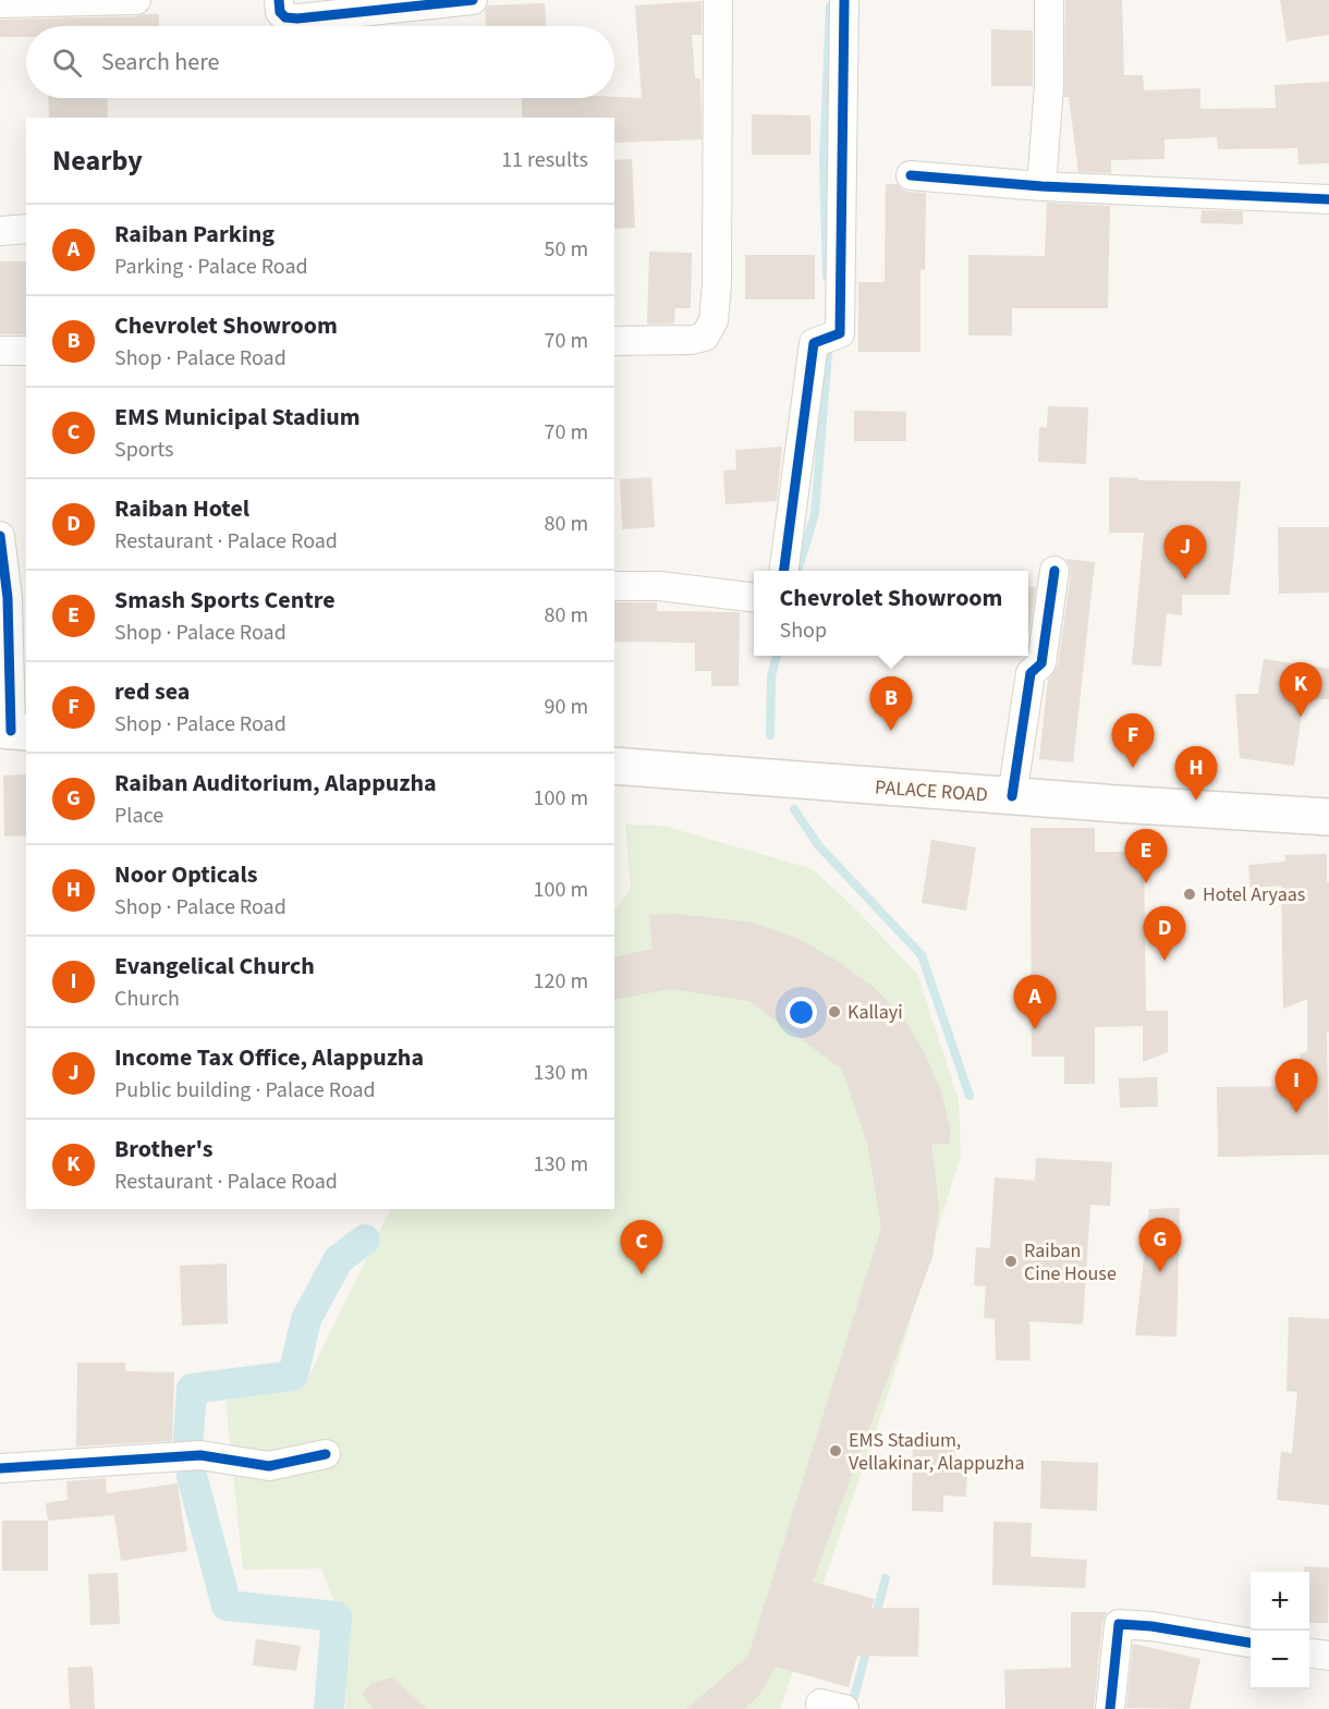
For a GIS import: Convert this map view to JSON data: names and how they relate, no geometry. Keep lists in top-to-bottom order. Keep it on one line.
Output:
{"streets":{"main road":["PALACE ROAD"]},"places":["Hotel Aryaas","Kallayi","Raiban Cine House","EMS Stadium, Vellakinar, Alappuzha"],"page":{"search":"Search here","heading":["Nearby","11 results"],"list":[{"mark":"A","name":"Raiban Parking","note":"Parking · Palace Road","value":"50 m"},{"mark":"B","name":"Chevrolet Showroom","note":"Shop · Palace Road","value":"70 m"},{"mark":"C","name":"EMS Municipal Stadium","note":"Sports","value":"70 m"},{"mark":"D","name":"Raiban Hotel","note":"Restaurant · Palace Road","value":"80 m"},{"mark":"E","name":"Smash Sports Centre","note":"Shop · Palace Road","value":"80 m"},{"mark":"F","name":"red sea","note":"Shop · Palace Road","value":"90 m"},{"mark":"G","name":"Raiban Auditorium, Alappuzha","note":"Place","value":"100 m"},{"mark":"H","name":"Noor Opticals","note":"Shop · Palace Road","value":"100 m"},{"mark":"I","name":"Evangelical Church","note":"Church","value":"120 m"},{"mark":"J","name":"Income Tax Office, Alappuzha","note":"Public building · Palace Road","value":"130 m"},{"mark":"K","name":"Brother's","note":"Restaurant · Palace Road","value":"130 m"}],"pins":["J","K","B","F","H","E","D","A","I","G","C"],"popup":["Chevrolet Showroom","Shop"],"map_buttons":["+","−"]}}
